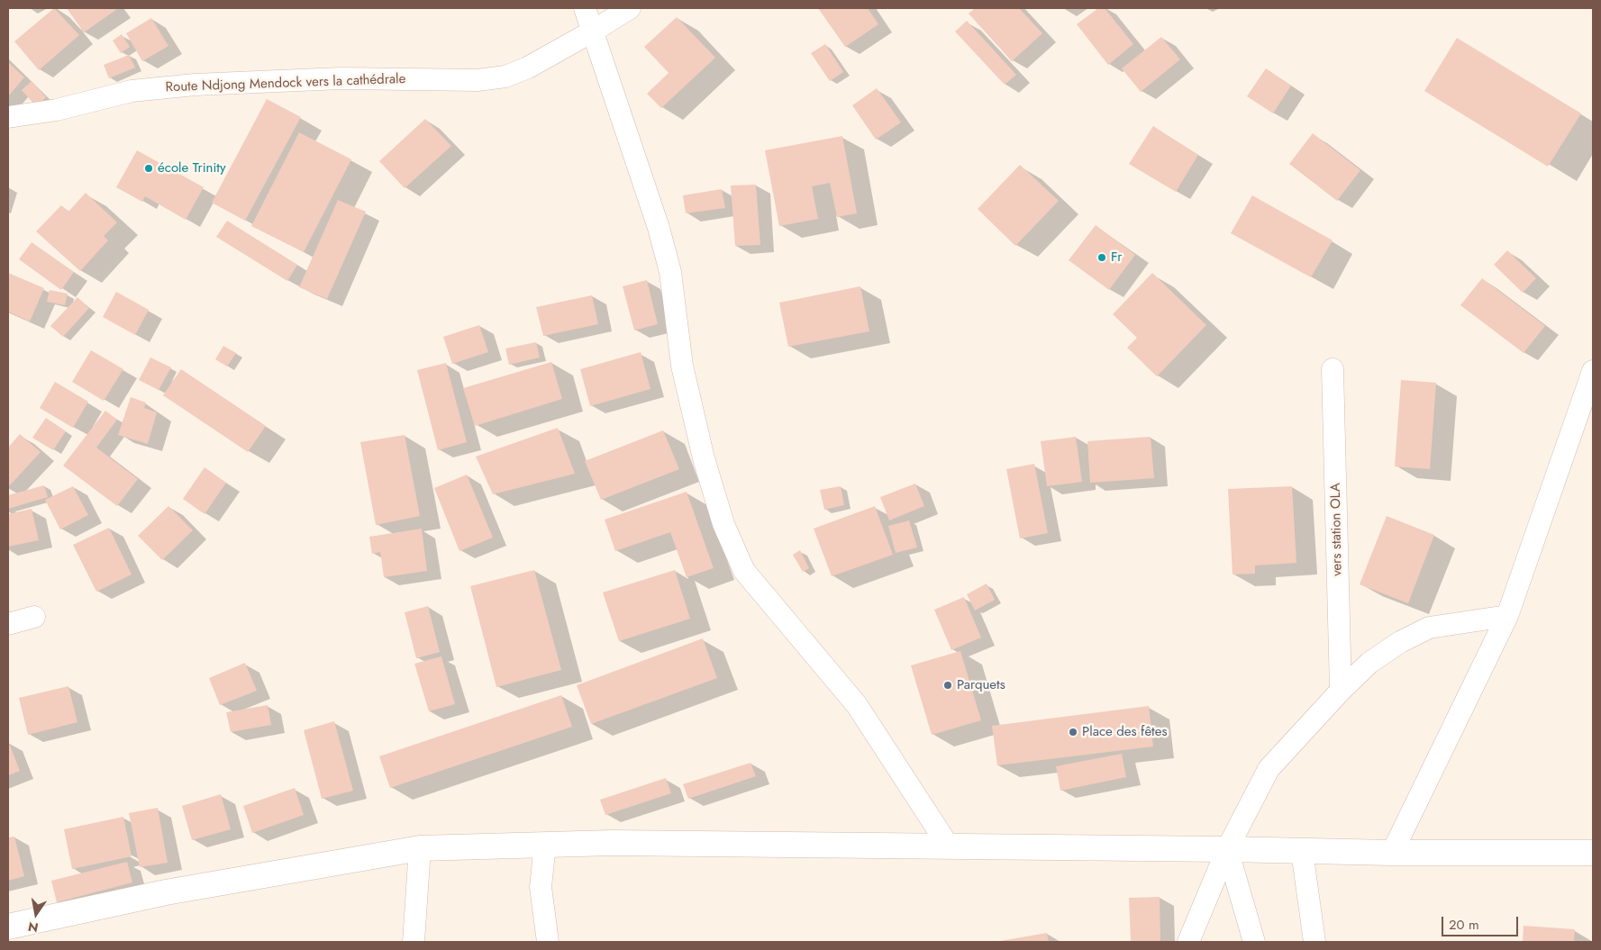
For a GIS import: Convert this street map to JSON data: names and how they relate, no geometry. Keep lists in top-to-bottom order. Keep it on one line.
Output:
{"streets":{"street":["Route Ndjong Mendock vers la cathédrale","vers station OLA"]},"places":["école Trinity","Fr","Parquets","Place des fêtes"],"scale_bar":"20 m","north":"bottom"}
